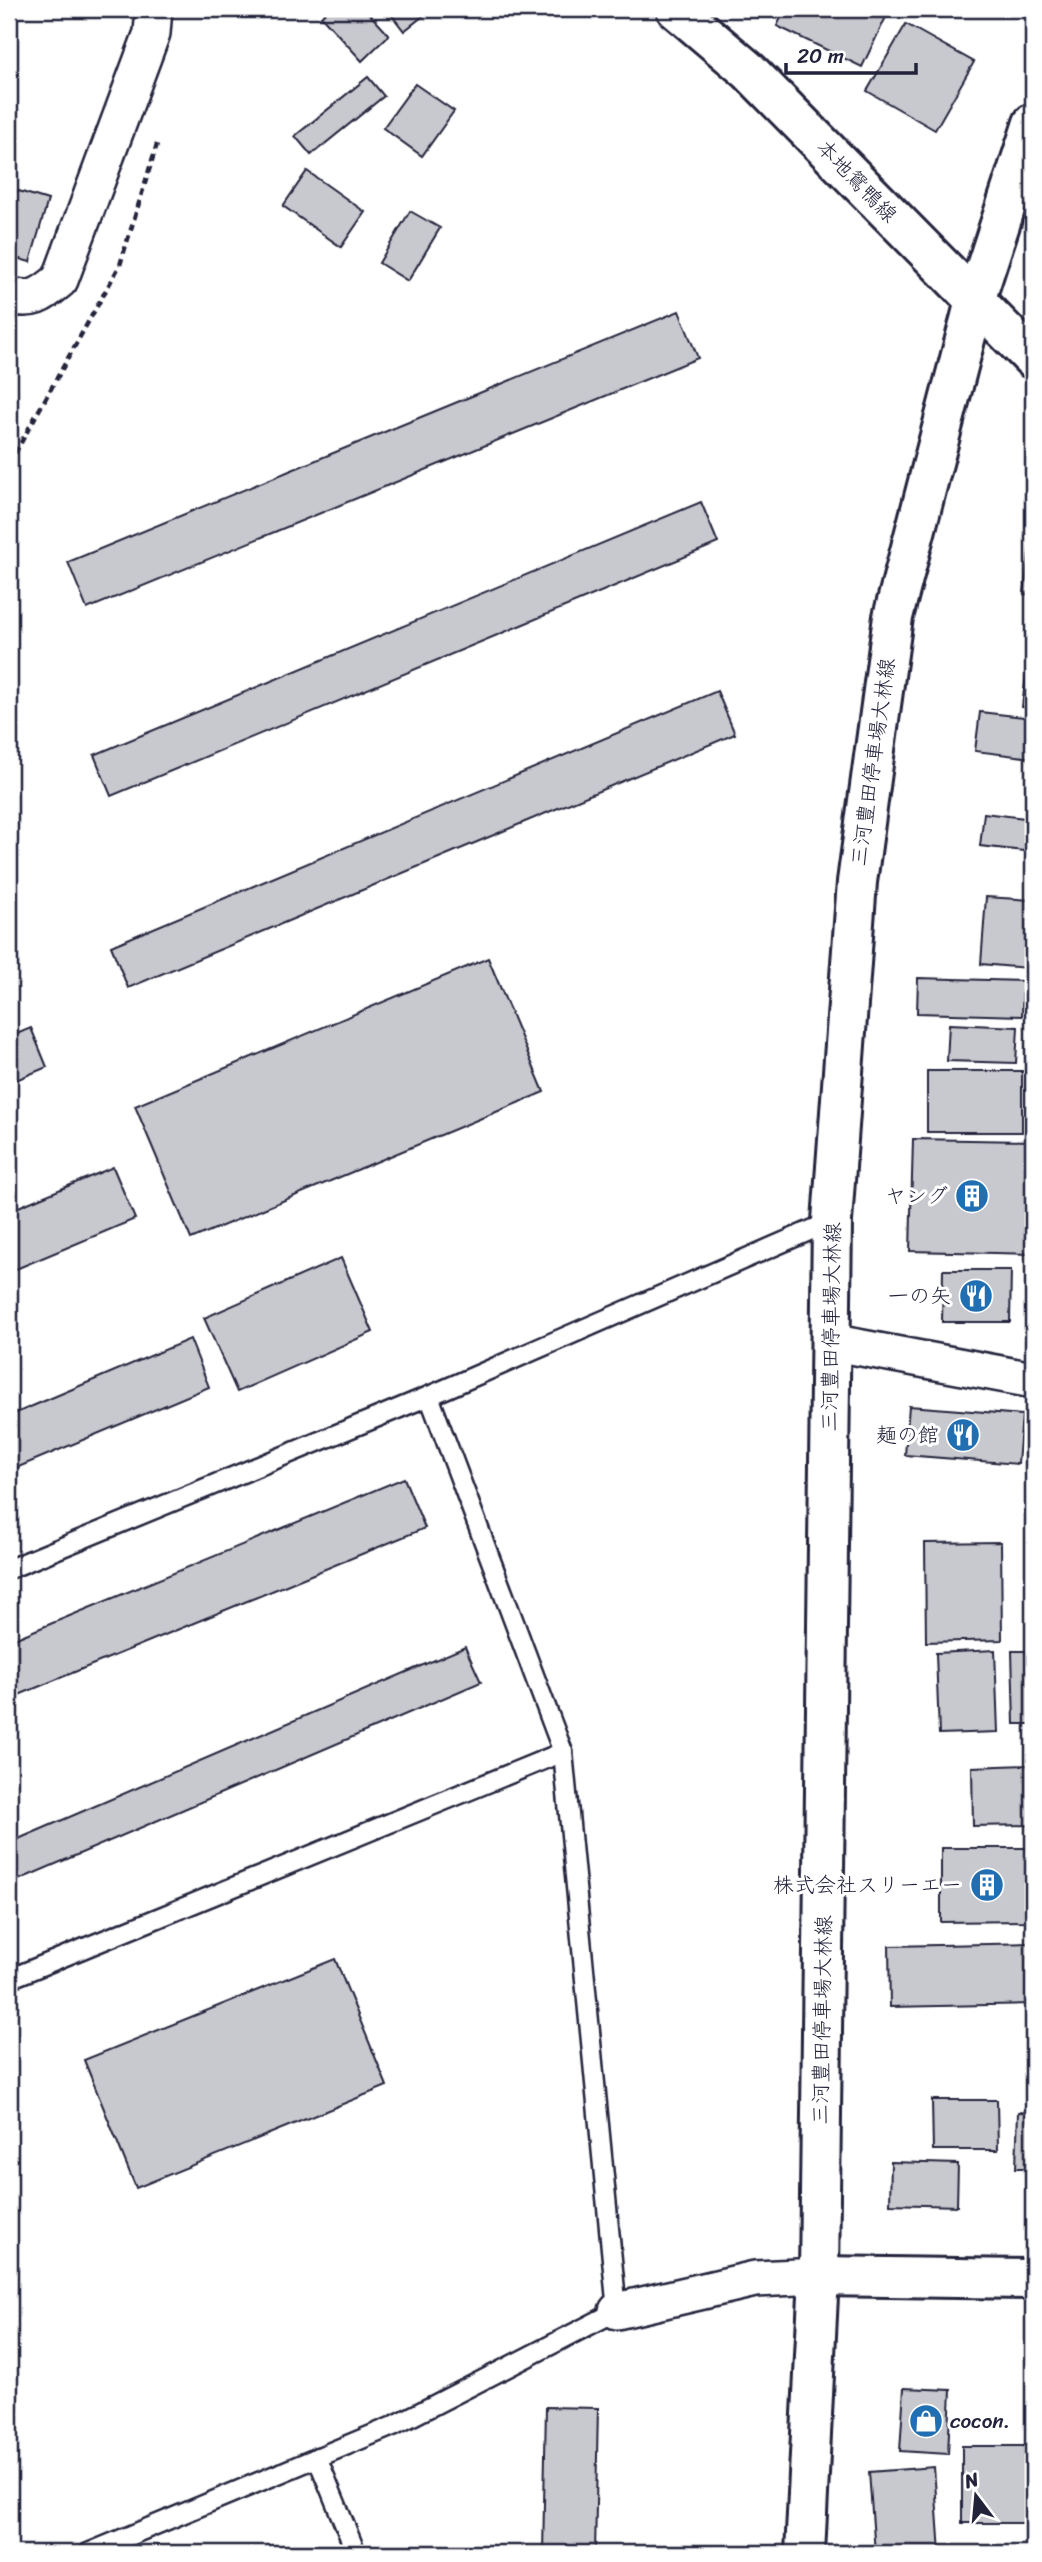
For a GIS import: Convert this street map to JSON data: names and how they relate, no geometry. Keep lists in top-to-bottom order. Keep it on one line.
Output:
{"streets":{"main road":["本地鴛鴨線","三河豊田停車場大林線"]},"crossings":[["本地鴛鴨線","三河豊田停車場大林線"]],"places":{"building":["ヤング","株式会社スリーエー"],"restaurant":["一の矢","麺の館"],"shop":["cocon."]},"scale_bar":"20 m","north":"top"}
